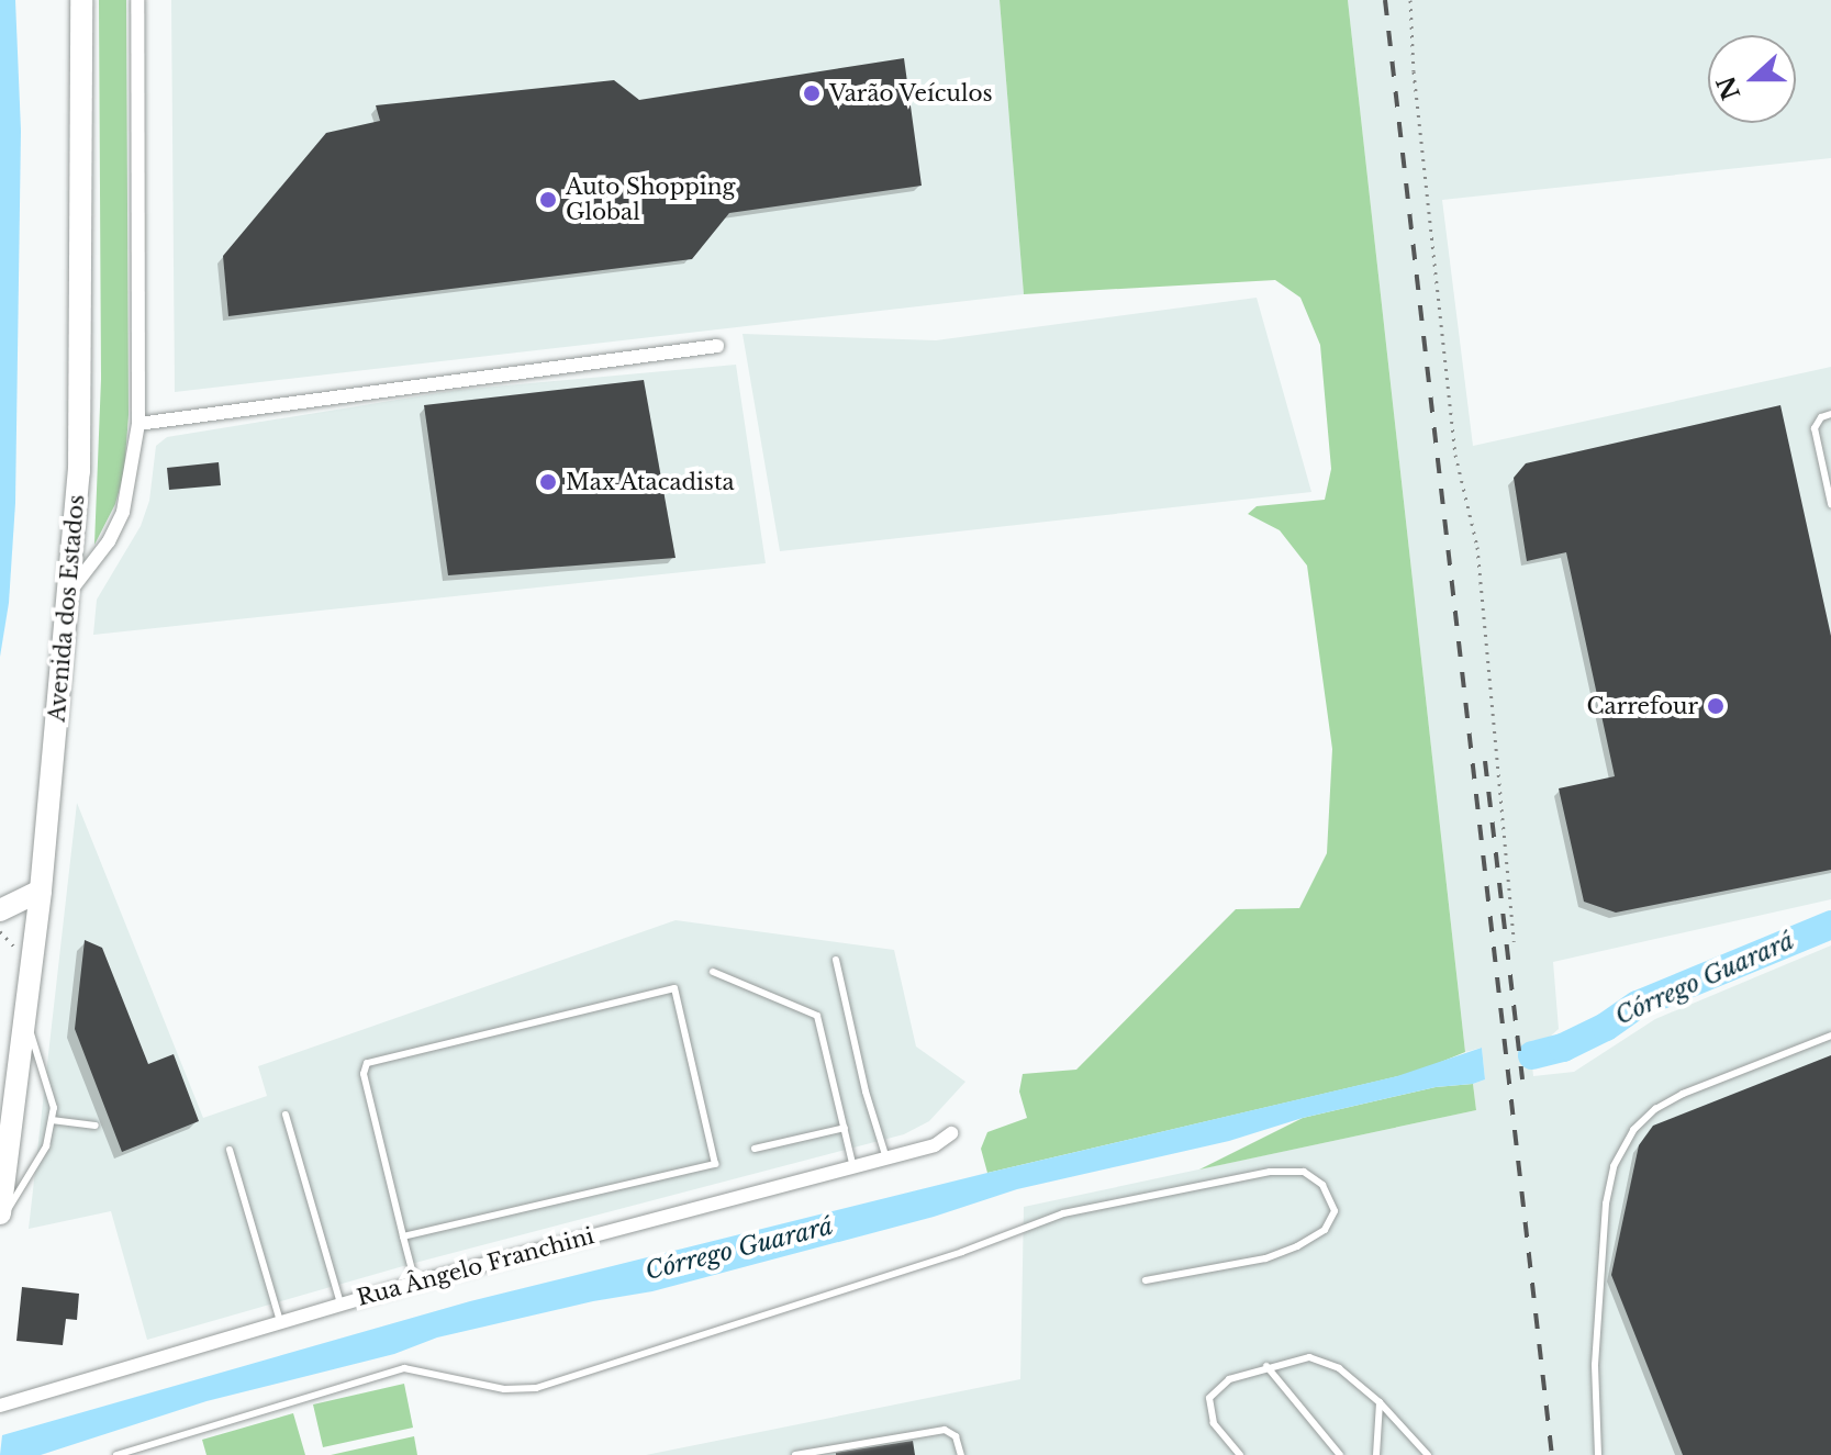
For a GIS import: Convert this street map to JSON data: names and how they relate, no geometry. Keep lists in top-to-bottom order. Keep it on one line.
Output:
{"streets":{"highway":["Avenida dos Estados"],"street":["Rua Ângelo Franchini"]},"water":["Córrego Guarará"],"places":["Varão Veículos","Auto Shopping Global","Max Atacadista","Carrefour"],"north":"left"}
